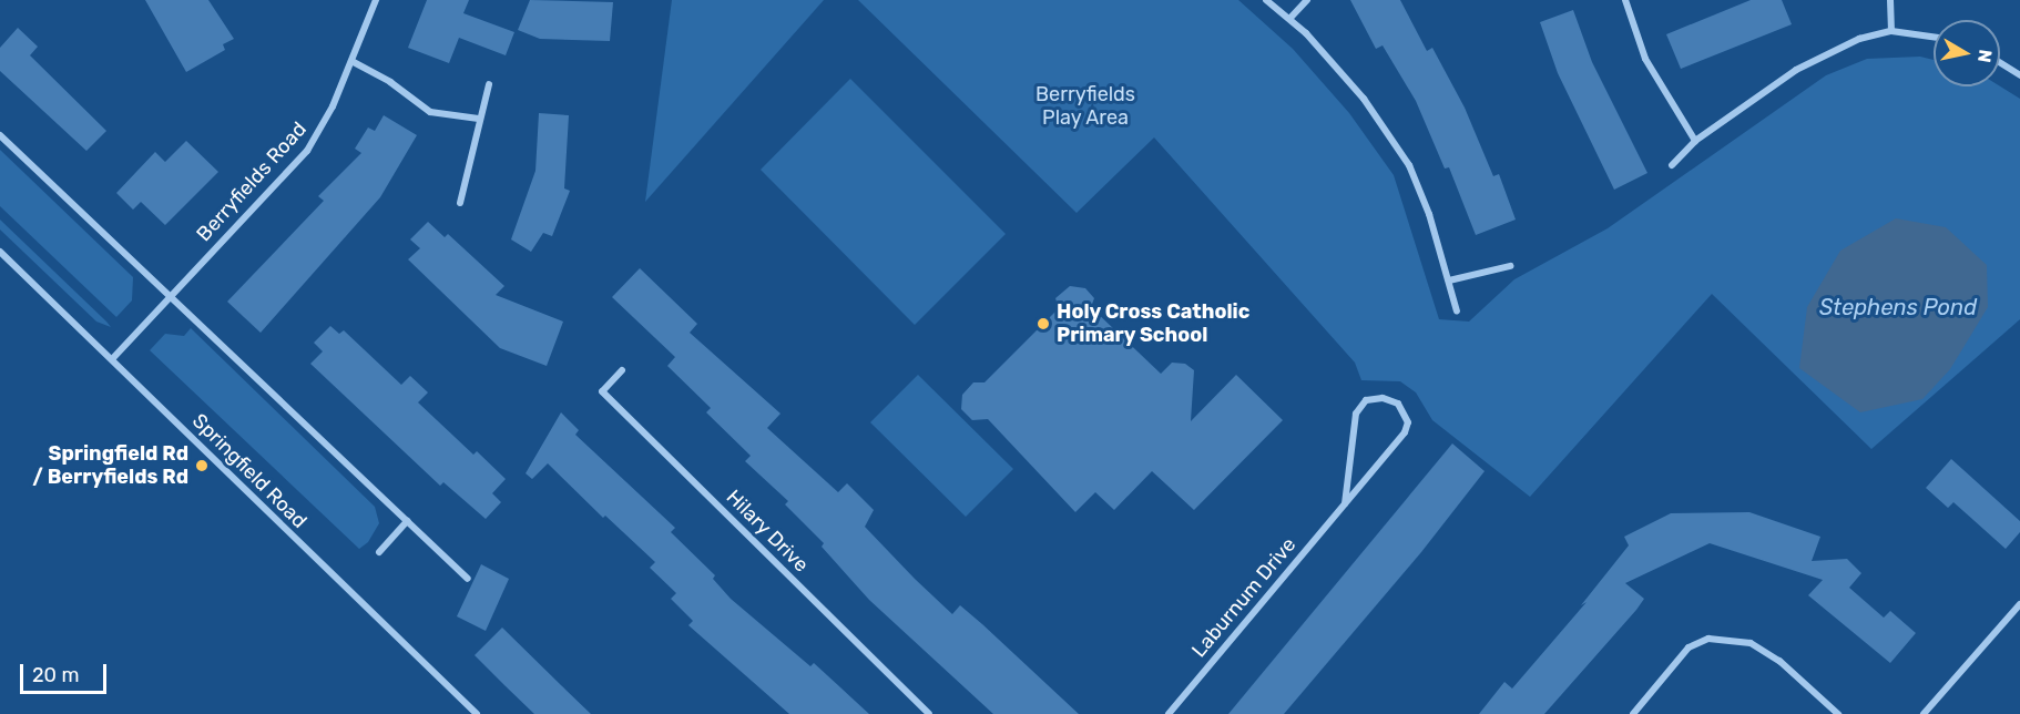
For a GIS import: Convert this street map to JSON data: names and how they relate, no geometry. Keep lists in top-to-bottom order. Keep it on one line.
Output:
{"streets":{"street":["Berryfields Road","Springfield Road","Hilary Drive","Laburnum Drive"]},"crossings":[["Berryfields Road","Springfield Road"]],"water":["Stephens Pond"],"parks":["Berryfields Play Area"],"places":["Holy Cross Catholic Primary School","Springfield Rd / Berryfields Rd"],"scale_bar":"20 m","north":"right"}
